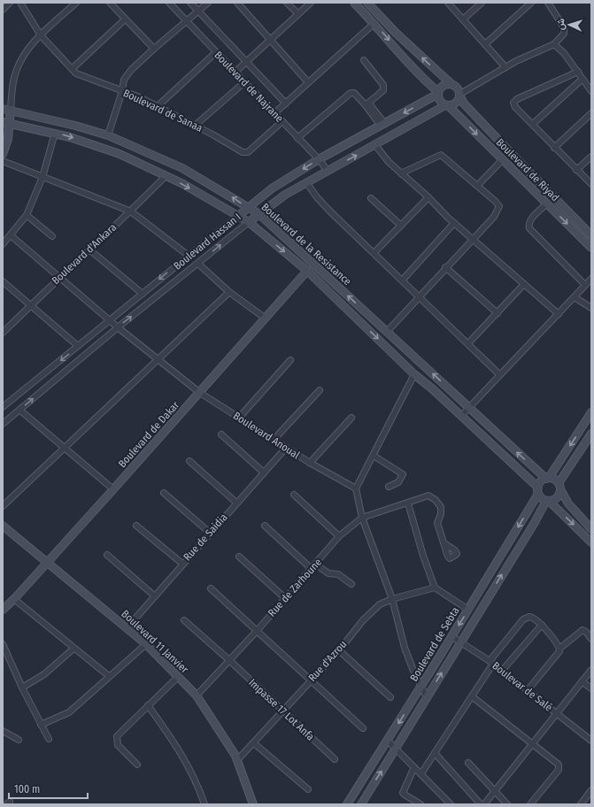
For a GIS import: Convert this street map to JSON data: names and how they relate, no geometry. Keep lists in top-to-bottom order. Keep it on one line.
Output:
{"streets":{"street":["Boulevard de Najrane","Boulevard de Sanaa","Boulevard de Riyad","Boulevard Hassan I","Boulevard de la Resistance","Boulevard d'Ankara","Boulevard de Dakar","Boulevard Anoual","Rue de Saidia","Rue de Zarhoune","Boulevard 11 Janvier","Boulevard de Sebta","Rue d'Azrou","Boulevar de Salé","Impasse 17 Lot Anfa"]},"crossings":[["Boulevard de Najrane","Boulevard de Sanaa"],["Boulevard de Najrane","Boulevard Hassan I"],["Boulevard de Riyad","Boulevard Hassan I"],["Boulevard Hassan I","Boulevard de la Resistance"],["Boulevard Hassan I","Boulevard Anoual"],["Boulevard de la Resistance","Boulevard d'Ankara"],["Boulevard de la Resistance","Boulevard de Dakar"],["Boulevard de la Resistance","Boulevard de Sebta"],["Boulevard d'Ankara","Boulevard Anoual"],["Boulevard de Dakar","Boulevard Anoual"],["Boulevard de Dakar","Boulevard 11 Janvier"],["Boulevard Anoual","Rue de Saidia"],["Rue de Saidia","Boulevard 11 Janvier"],["Rue de Zarhoune","Boulevard 11 Janvier"],["Rue de Zarhoune","Impasse 17 Lot Anfa"],["Boulevard 11 Janvier","Rue d'Azrou"],["Boulevard de Sebta","Boulevar de Salé"],["Rue d'Azrou","Impasse 17 Lot Anfa"]],"scale_bar":"100 m","north":"left"}
